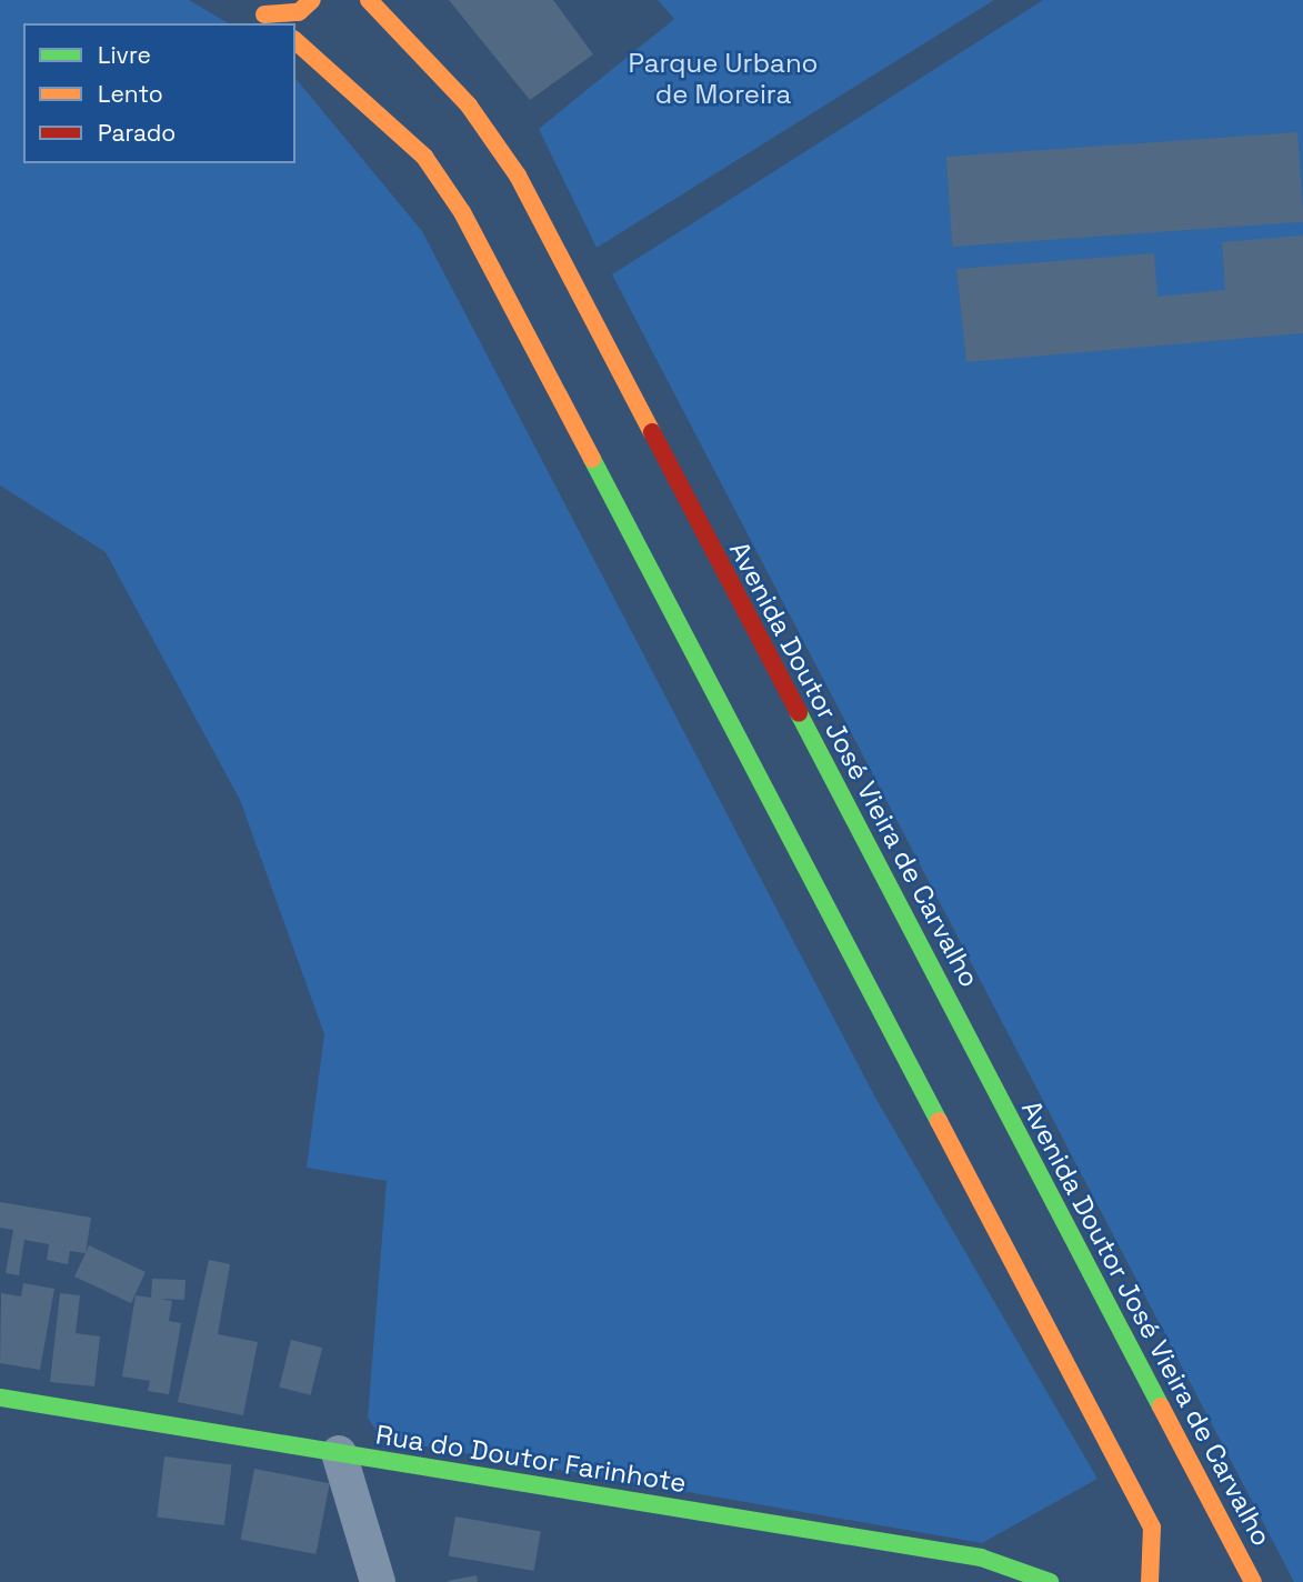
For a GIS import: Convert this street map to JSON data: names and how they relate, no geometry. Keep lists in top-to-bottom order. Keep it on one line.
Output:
{"streets":{"street":["Avenida Doutor José Vieira de Carvalho","Rua do Doutor Farinhote"]},"parks":["Parque Urbano de Moreira"],"legend":["Livre","Lento","Parado"]}
